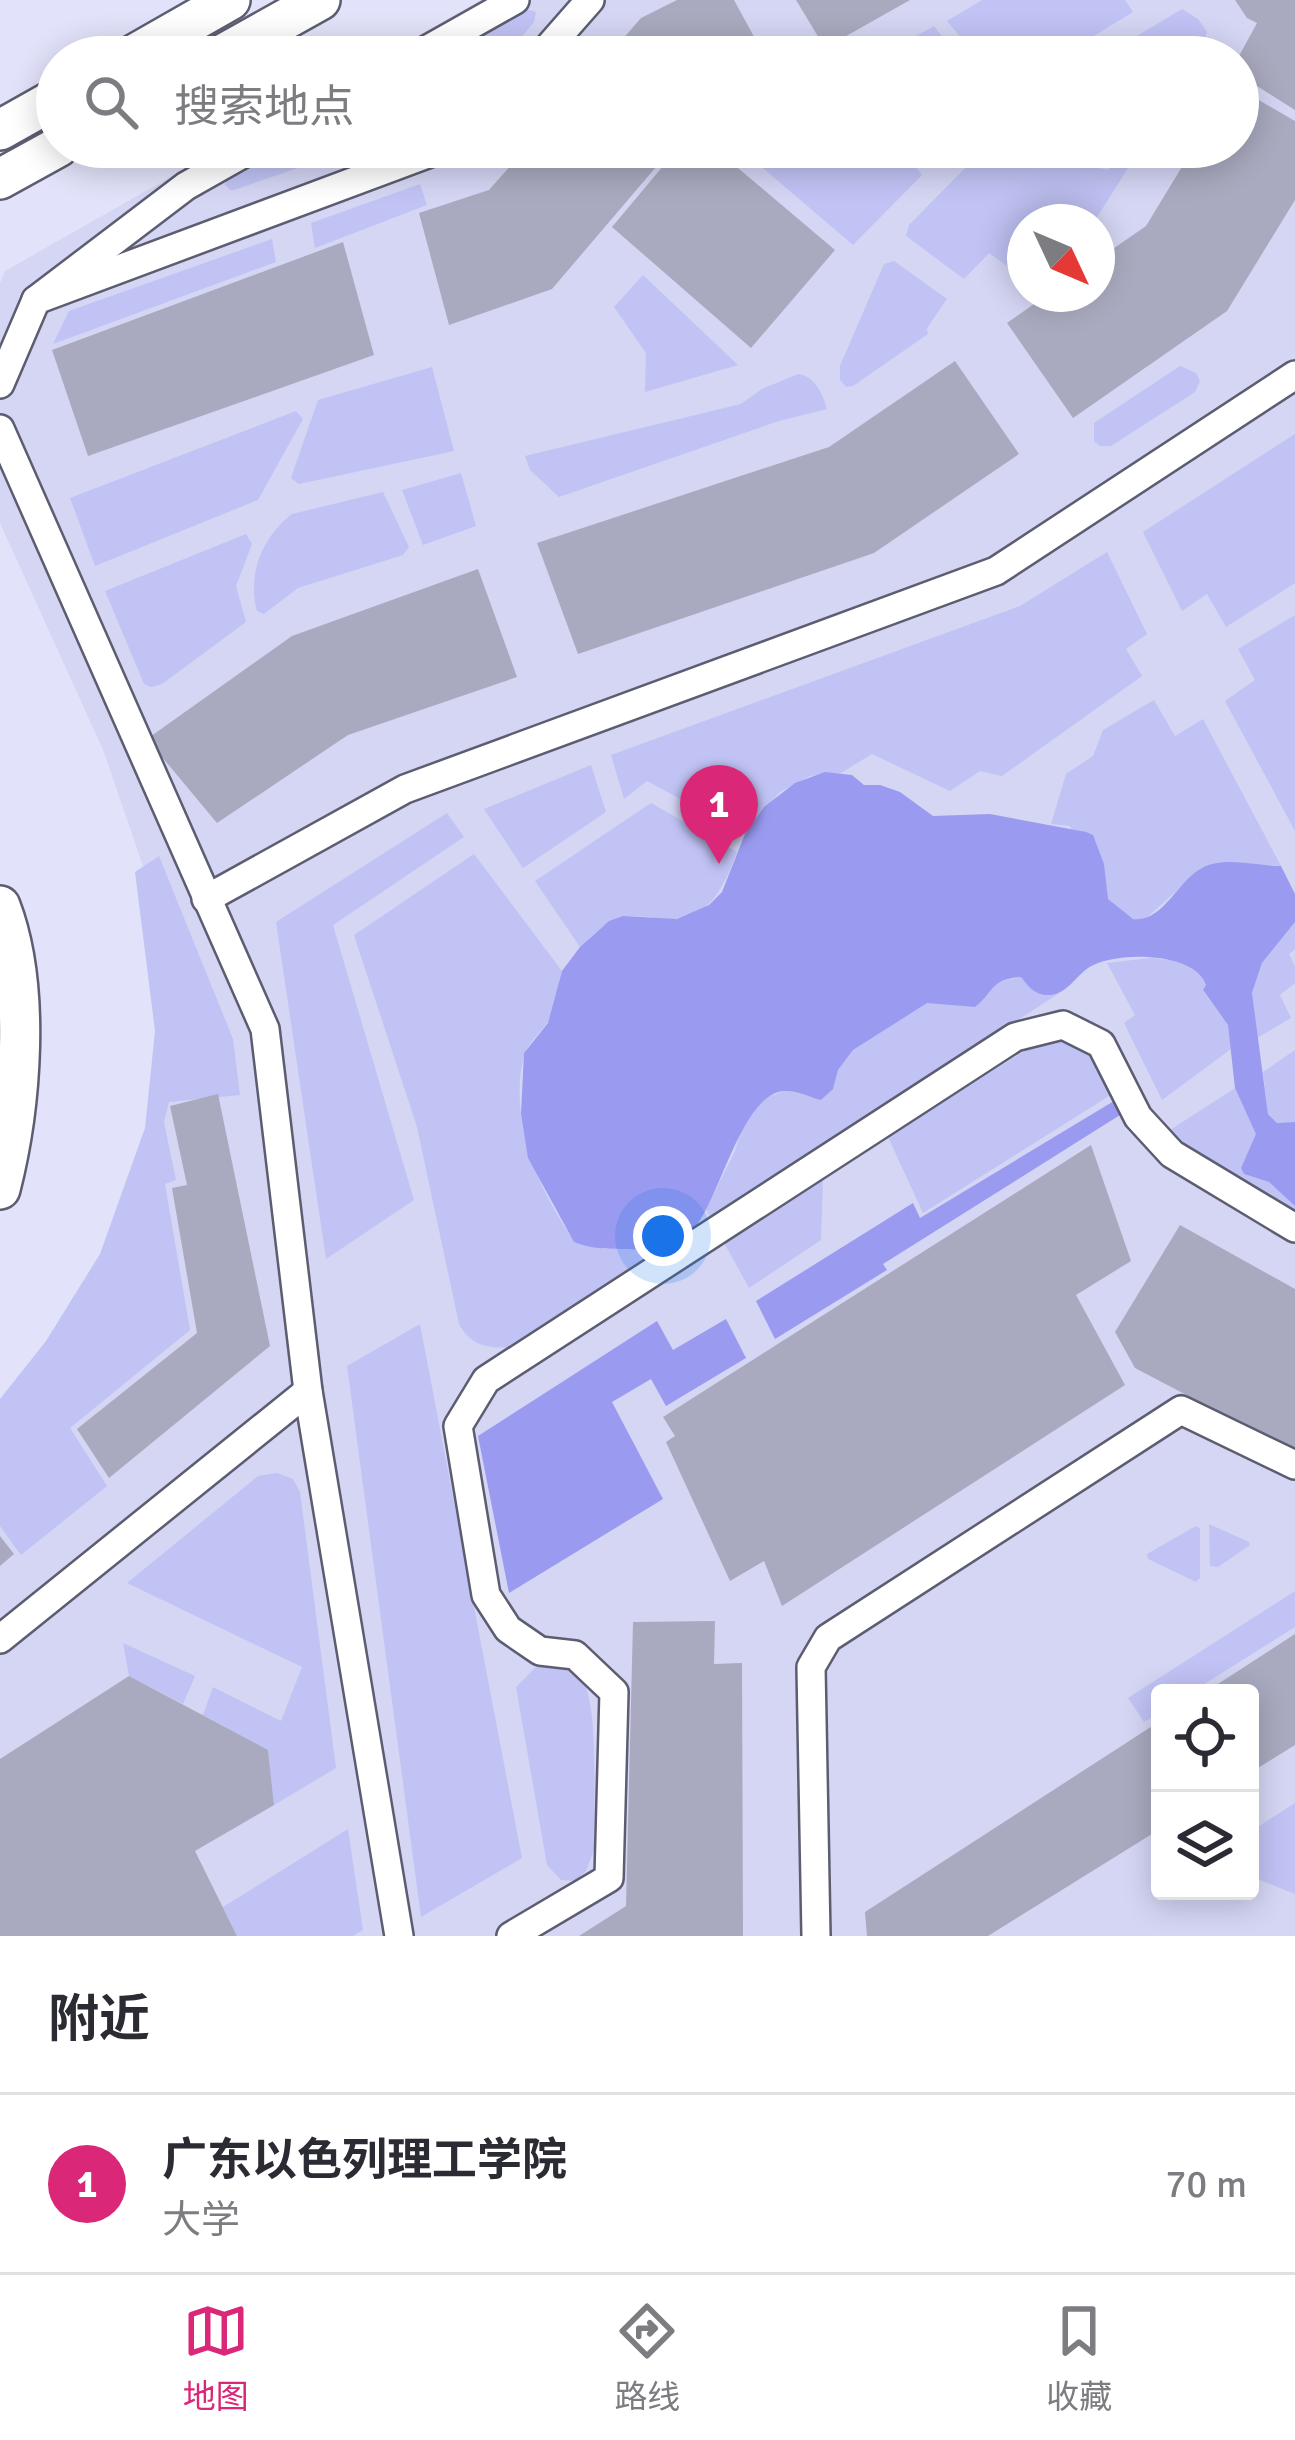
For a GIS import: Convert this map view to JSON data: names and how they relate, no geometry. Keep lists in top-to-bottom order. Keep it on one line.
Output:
{"north":"bottom right","page":{"search":"搜索地点","pins":"1","heading":"附近","list":[{"mark":"1","name":"广东以色列理工学院","note":"大学","value":"70 m"}],"nav":["地图","路线","收藏"]}}
